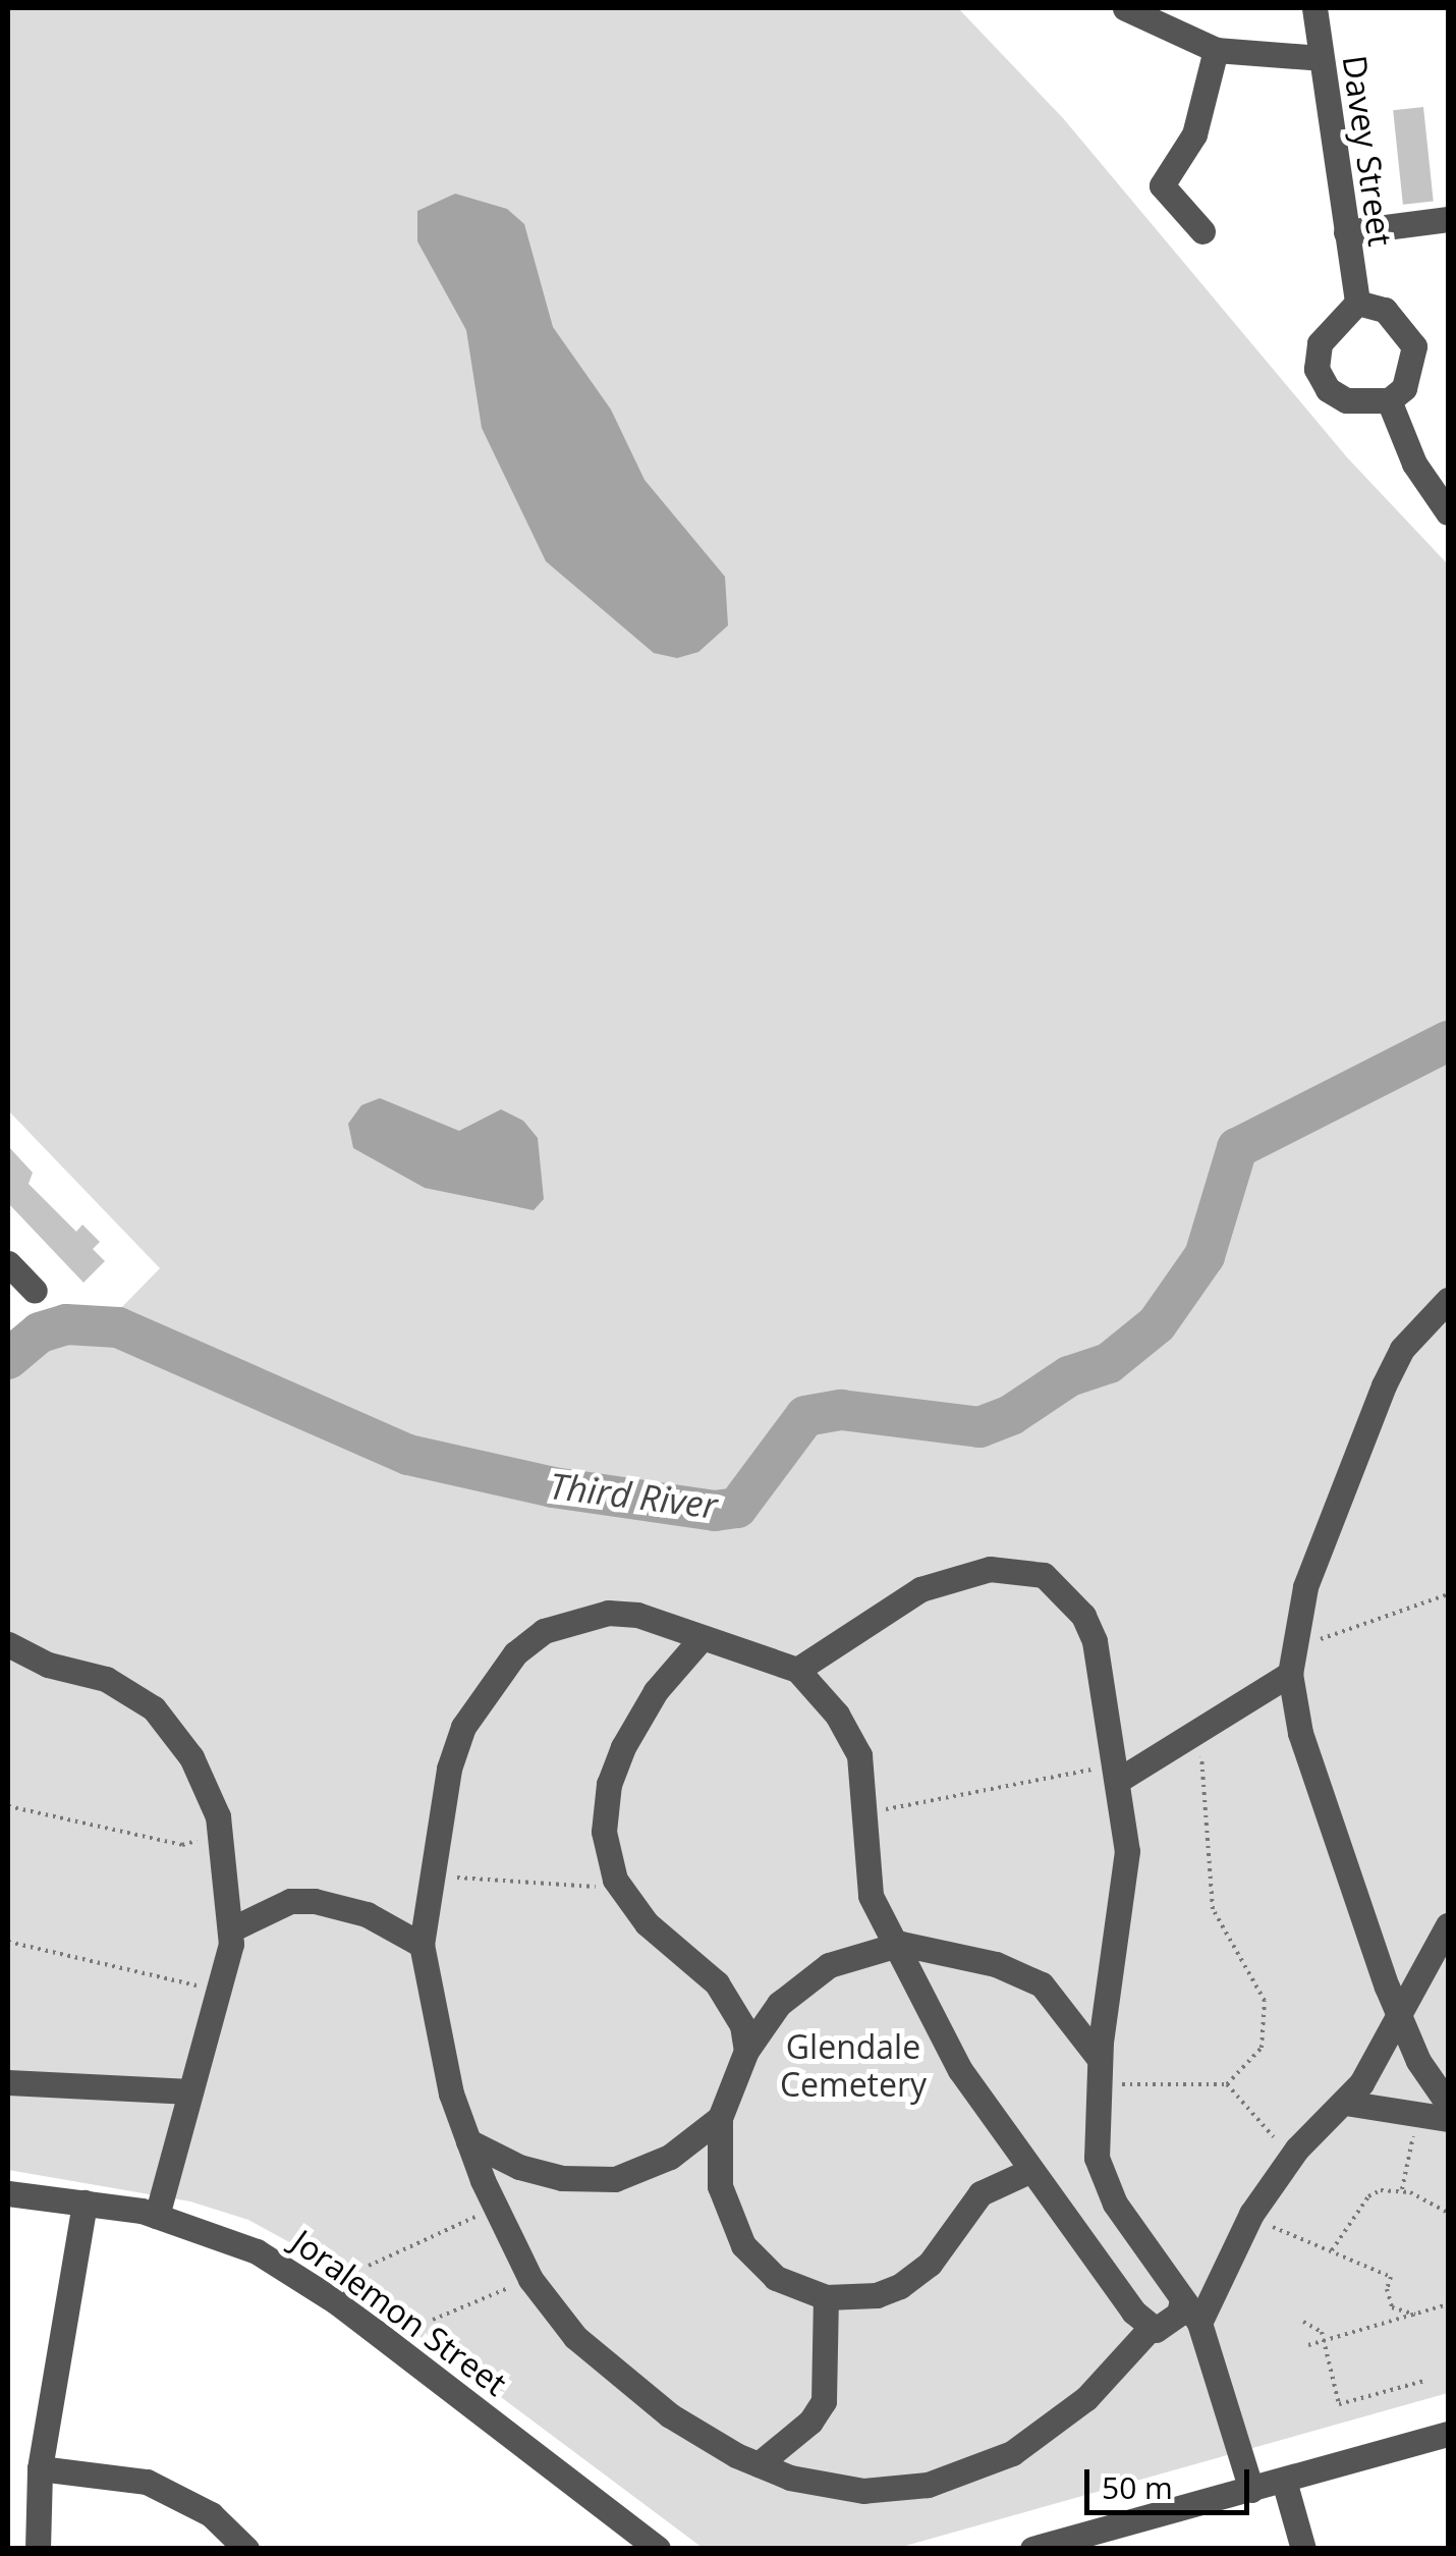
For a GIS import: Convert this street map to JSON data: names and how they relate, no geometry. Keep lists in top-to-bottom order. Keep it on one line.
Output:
{"streets":{"street":["Davey Street","Joralemon Street"]},"water":["Third River"],"parks":["Glendale Cemetery"],"scale_bar":"50 m"}
